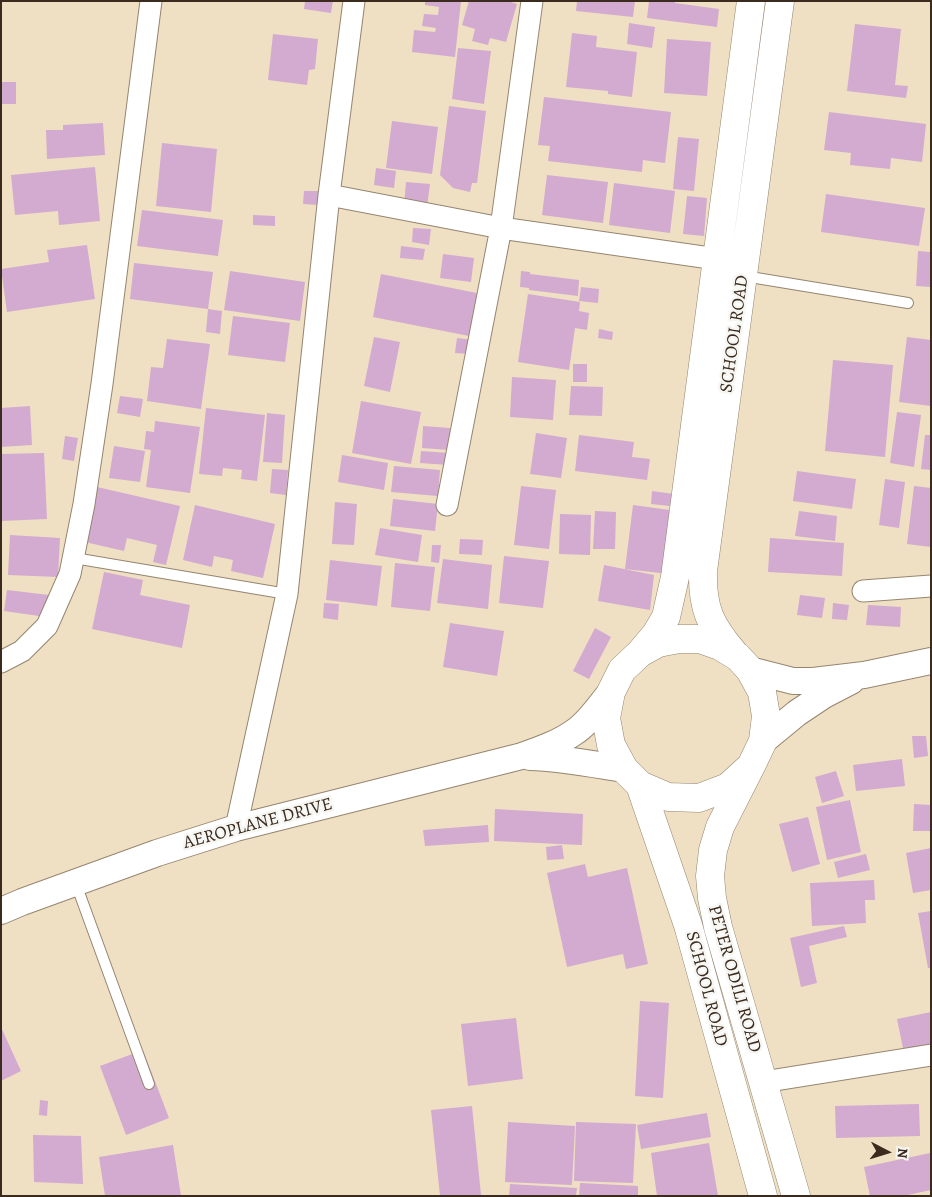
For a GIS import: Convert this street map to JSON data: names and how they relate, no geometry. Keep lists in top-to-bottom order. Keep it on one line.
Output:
{"streets":{"main road":["SCHOOL ROAD","PETER ODILI ROAD"],"street":["AEROPLANE DRIVE"]},"crossings":[["SCHOOL ROAD","PETER ODILI ROAD"]],"north":"right"}
